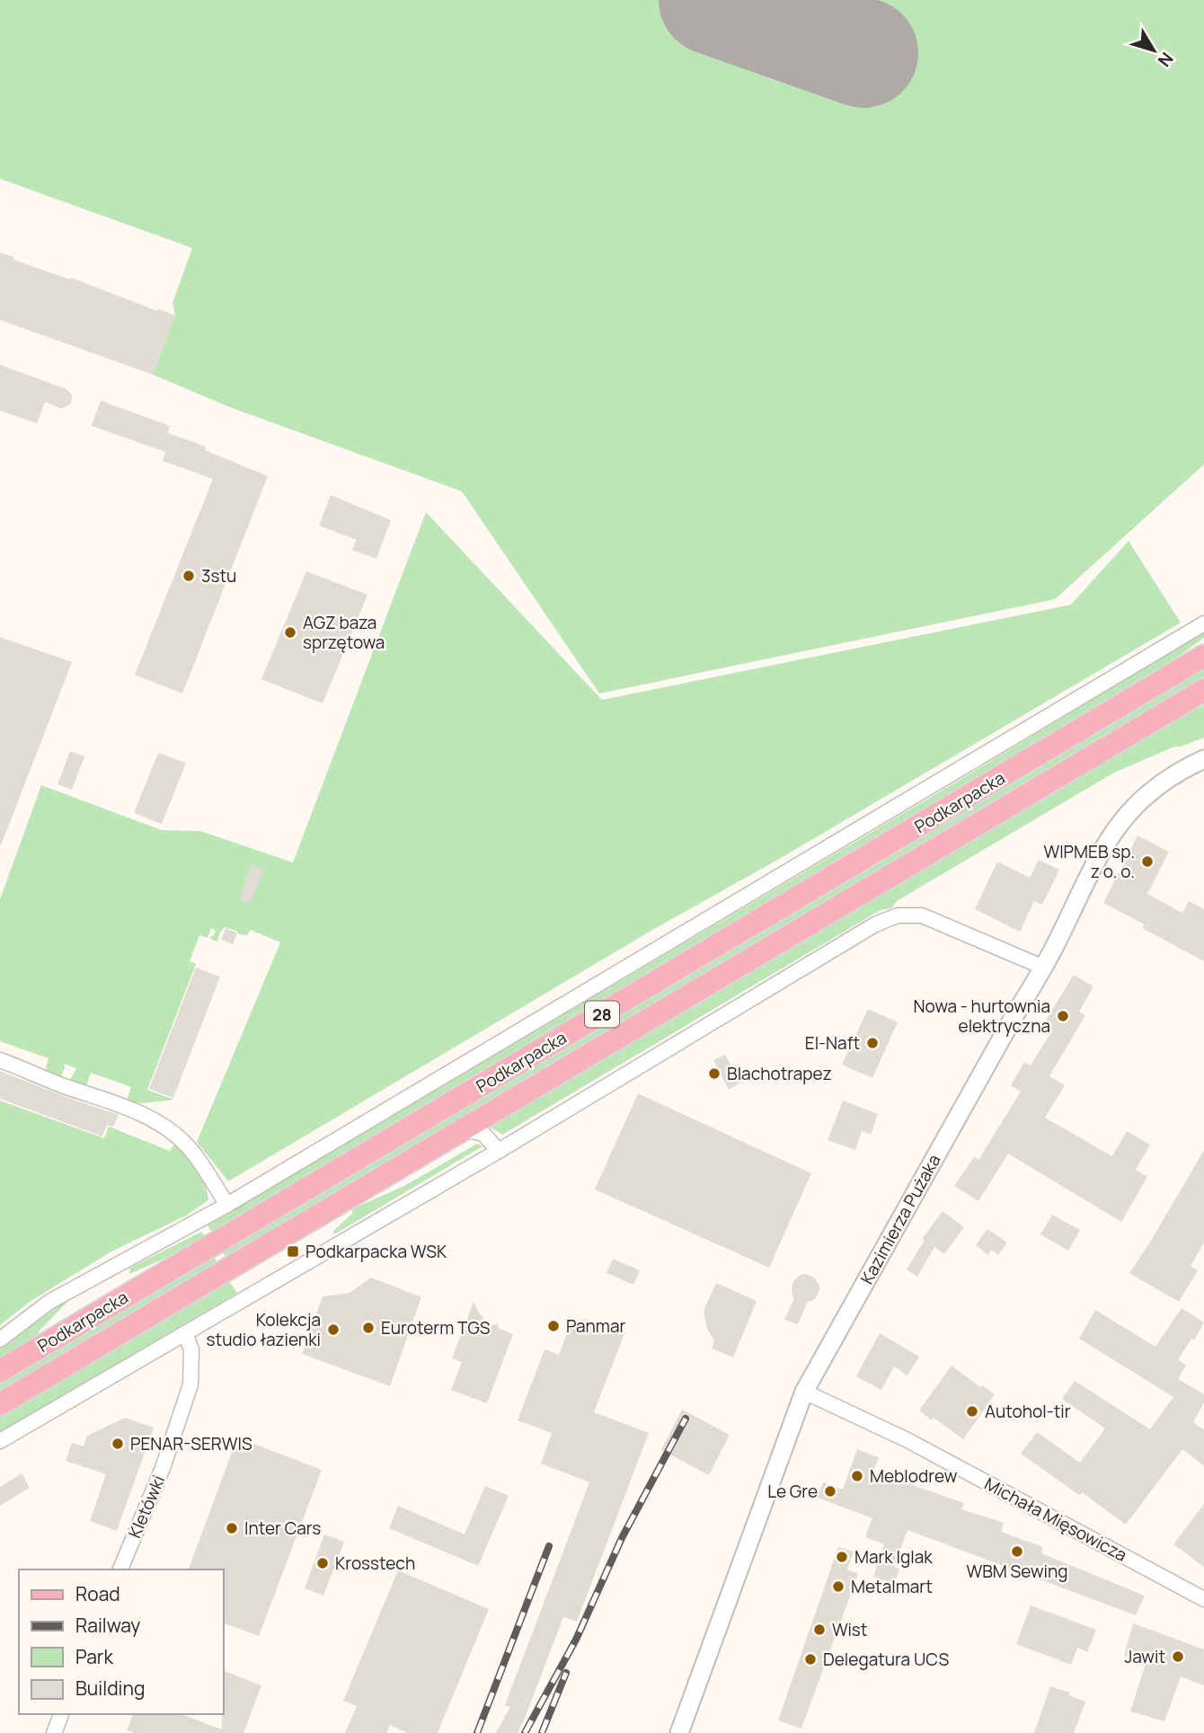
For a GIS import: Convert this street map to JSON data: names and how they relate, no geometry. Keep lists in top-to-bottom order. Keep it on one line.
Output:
{"streets":{"main road":["Podkarpacka","28"],"street":["Kazimierza Pużaka","Kletówki","Michała Mięsowicza"]},"crossings":[["Kazimierza Pużaka","Michała Mięsowicza"]],"places":{"other":["3stu","AGZ baza sprzętowa","WIPMEB sp. z o. o.","Nowa - hurtownia elektryczna","El-Naft","Blachotrapez","Panmar","Euroterm TGS","Kolekcja studio łazienki","Autohol-tir","PENAR-SERWIS","Meblodrew","Le Gre","Inter Cars","WBM Sewing","Mark Iglak","Krosstech","Metalmart","Wist","Jawit","Delegatura UCS"],"transit":["Podkarpacka WSK"]},"legend":["Road","Railway","Park","Building"],"north":"bottom right"}
